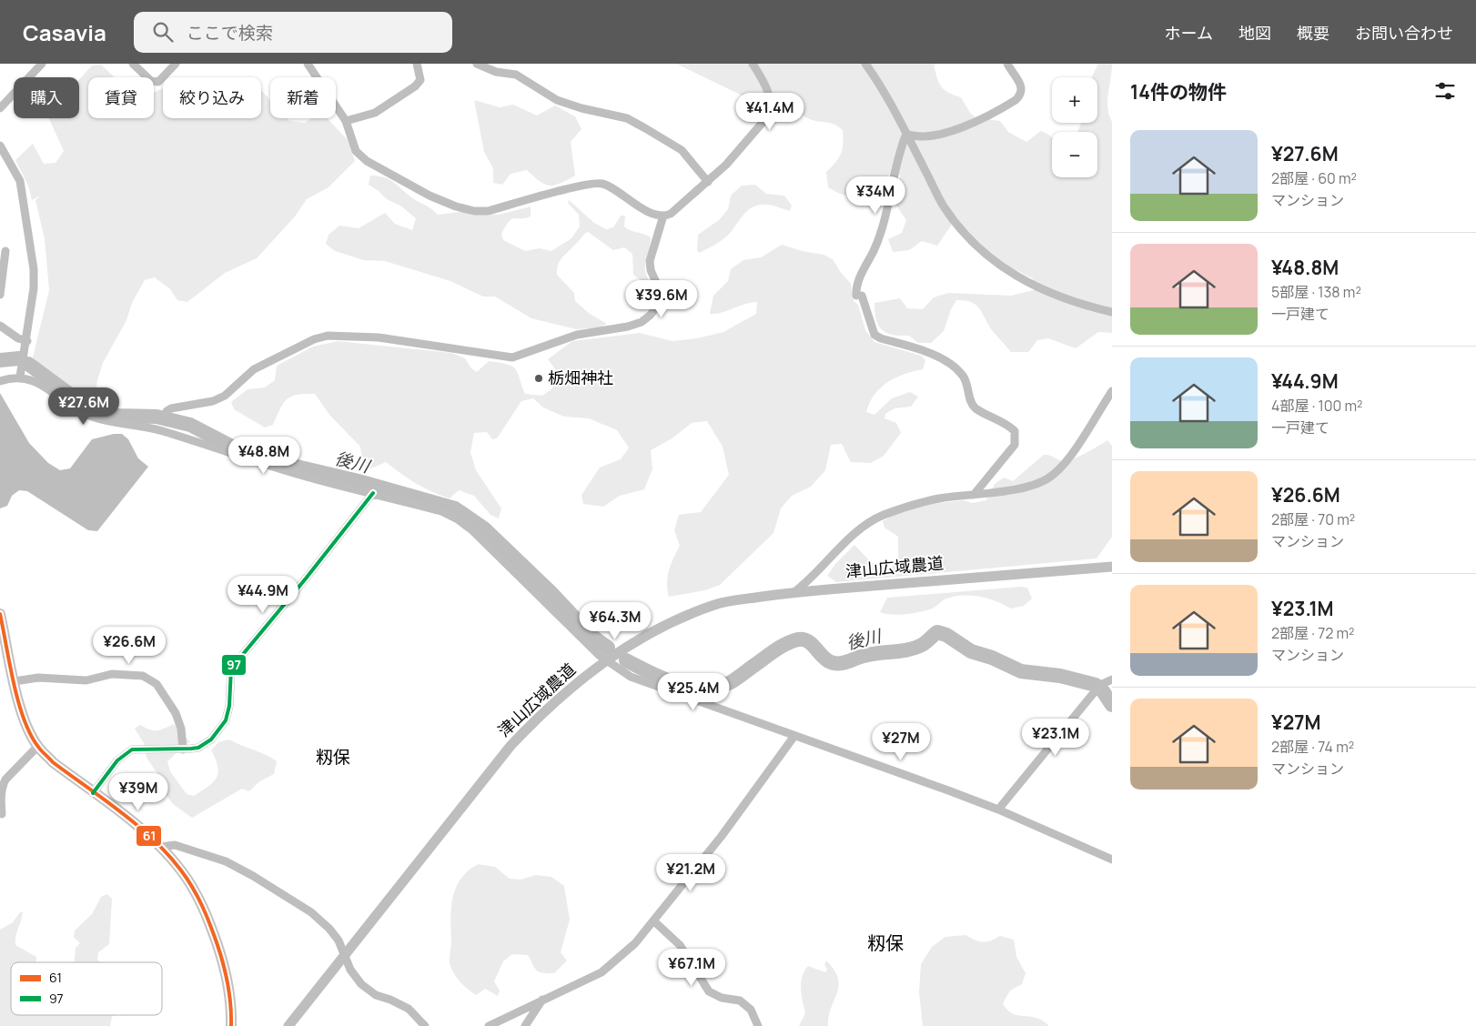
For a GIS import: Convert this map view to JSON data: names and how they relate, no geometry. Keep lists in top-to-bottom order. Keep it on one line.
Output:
{"streets":{"street":["津山広域農道"]},"districts":["籾保","籾保"],"water":["後川"],"places":["栃畑神社"],"lines":["transit line 97","transit line 61"],"legend":["61","97"],"page":{"header":"Casavia","search":"ここで検索","nav":["ホーム","地図","概要","お問い合わせ"],"heading":"14件の物件","map_buttons":["+","−"],"chip":["購入","賃貸","絞り込み","新着"],"price":["¥41.4M","¥34M","¥39.6M","¥27.6M","¥48.8M","¥44.9M","¥64.3M","¥26.6M","¥25.4M","¥23.1M","¥27M","¥39M","¥21.2M","¥67.1M"],"list":[{"name":"¥27.6M","note":"2部屋 · 60 m² · マンション"},{"name":"¥48.8M","note":"5部屋 · 138 m² · 一戸建て"},{"name":"¥44.9M","note":"4部屋 · 100 m² · 一戸建て"},{"name":"¥26.6M","note":"2部屋 · 70 m² · マンション"},{"name":"¥23.1M","note":"2部屋 · 72 m² · マンション"},{"name":"¥27M","note":"2部屋 · 74 m² · マンション"}]}}
